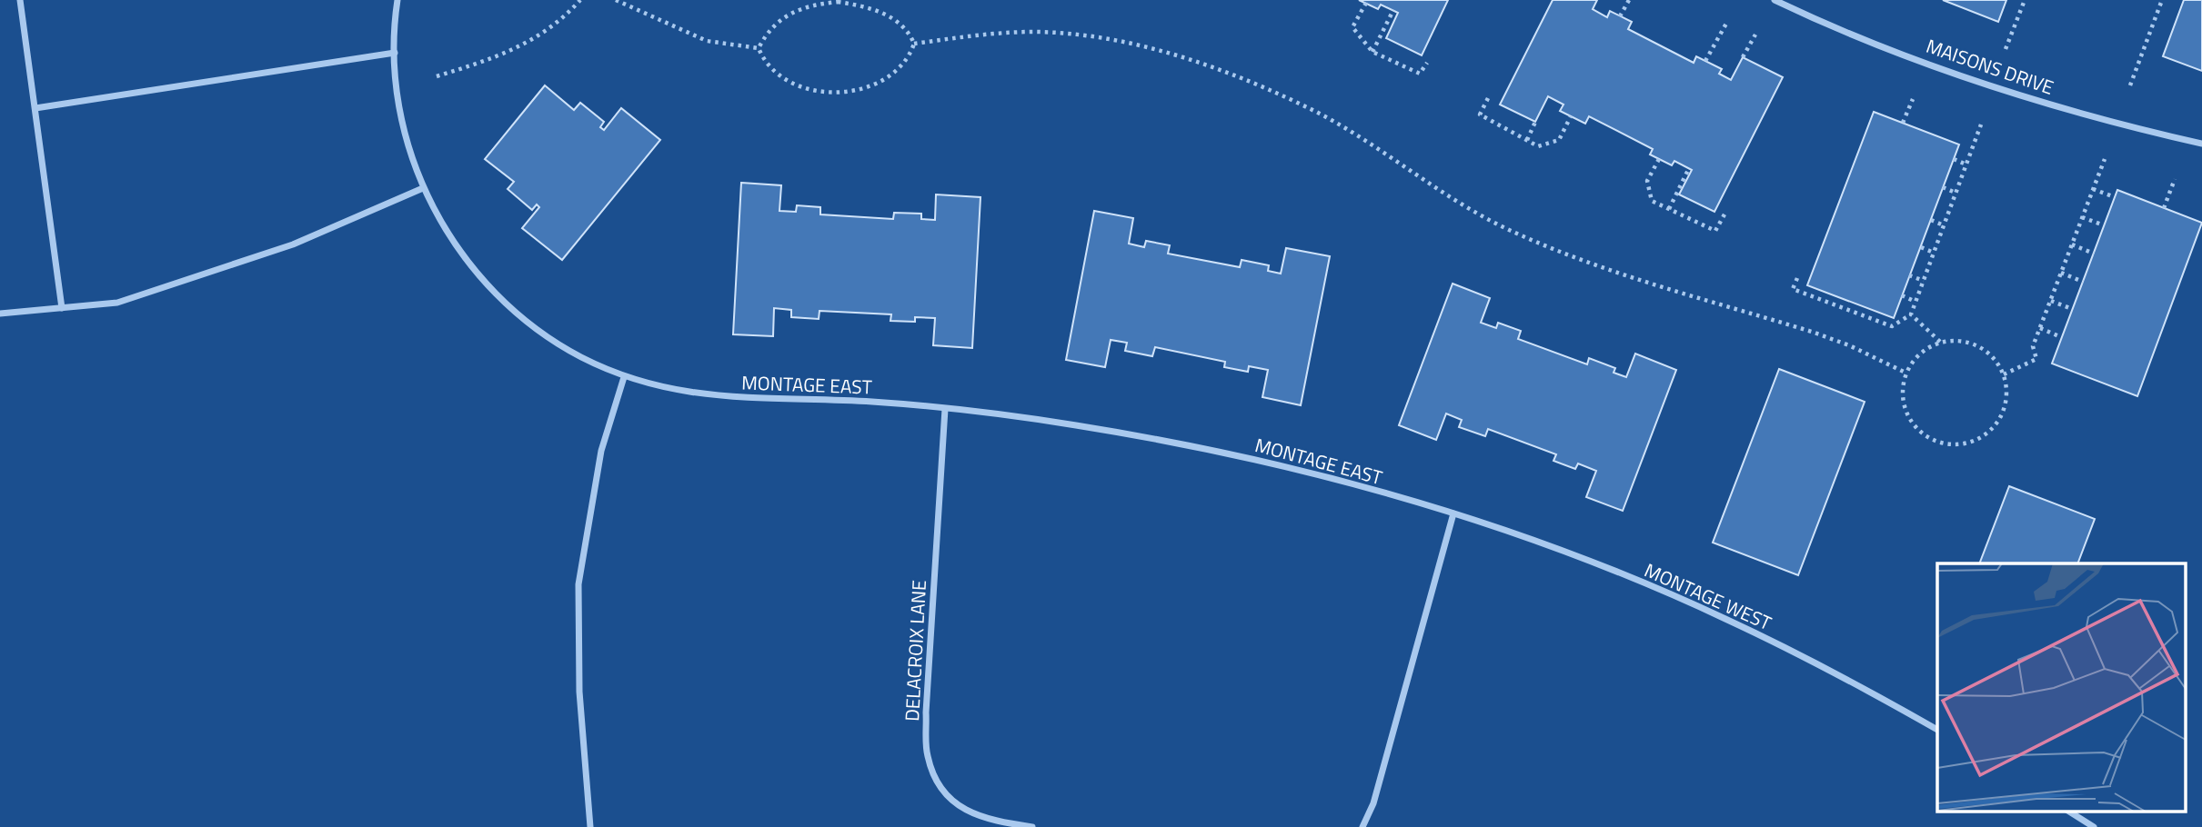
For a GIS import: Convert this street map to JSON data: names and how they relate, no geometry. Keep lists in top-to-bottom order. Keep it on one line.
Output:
{"streets":{"street":["MAISONS DRIVE","MONTAGE EAST","MONTAGE WEST","DELACROIX LANE"]},"crossings":[["MONTAGE EAST","MONTAGE WEST"],["MONTAGE EAST","DELACROIX LANE"]]}
